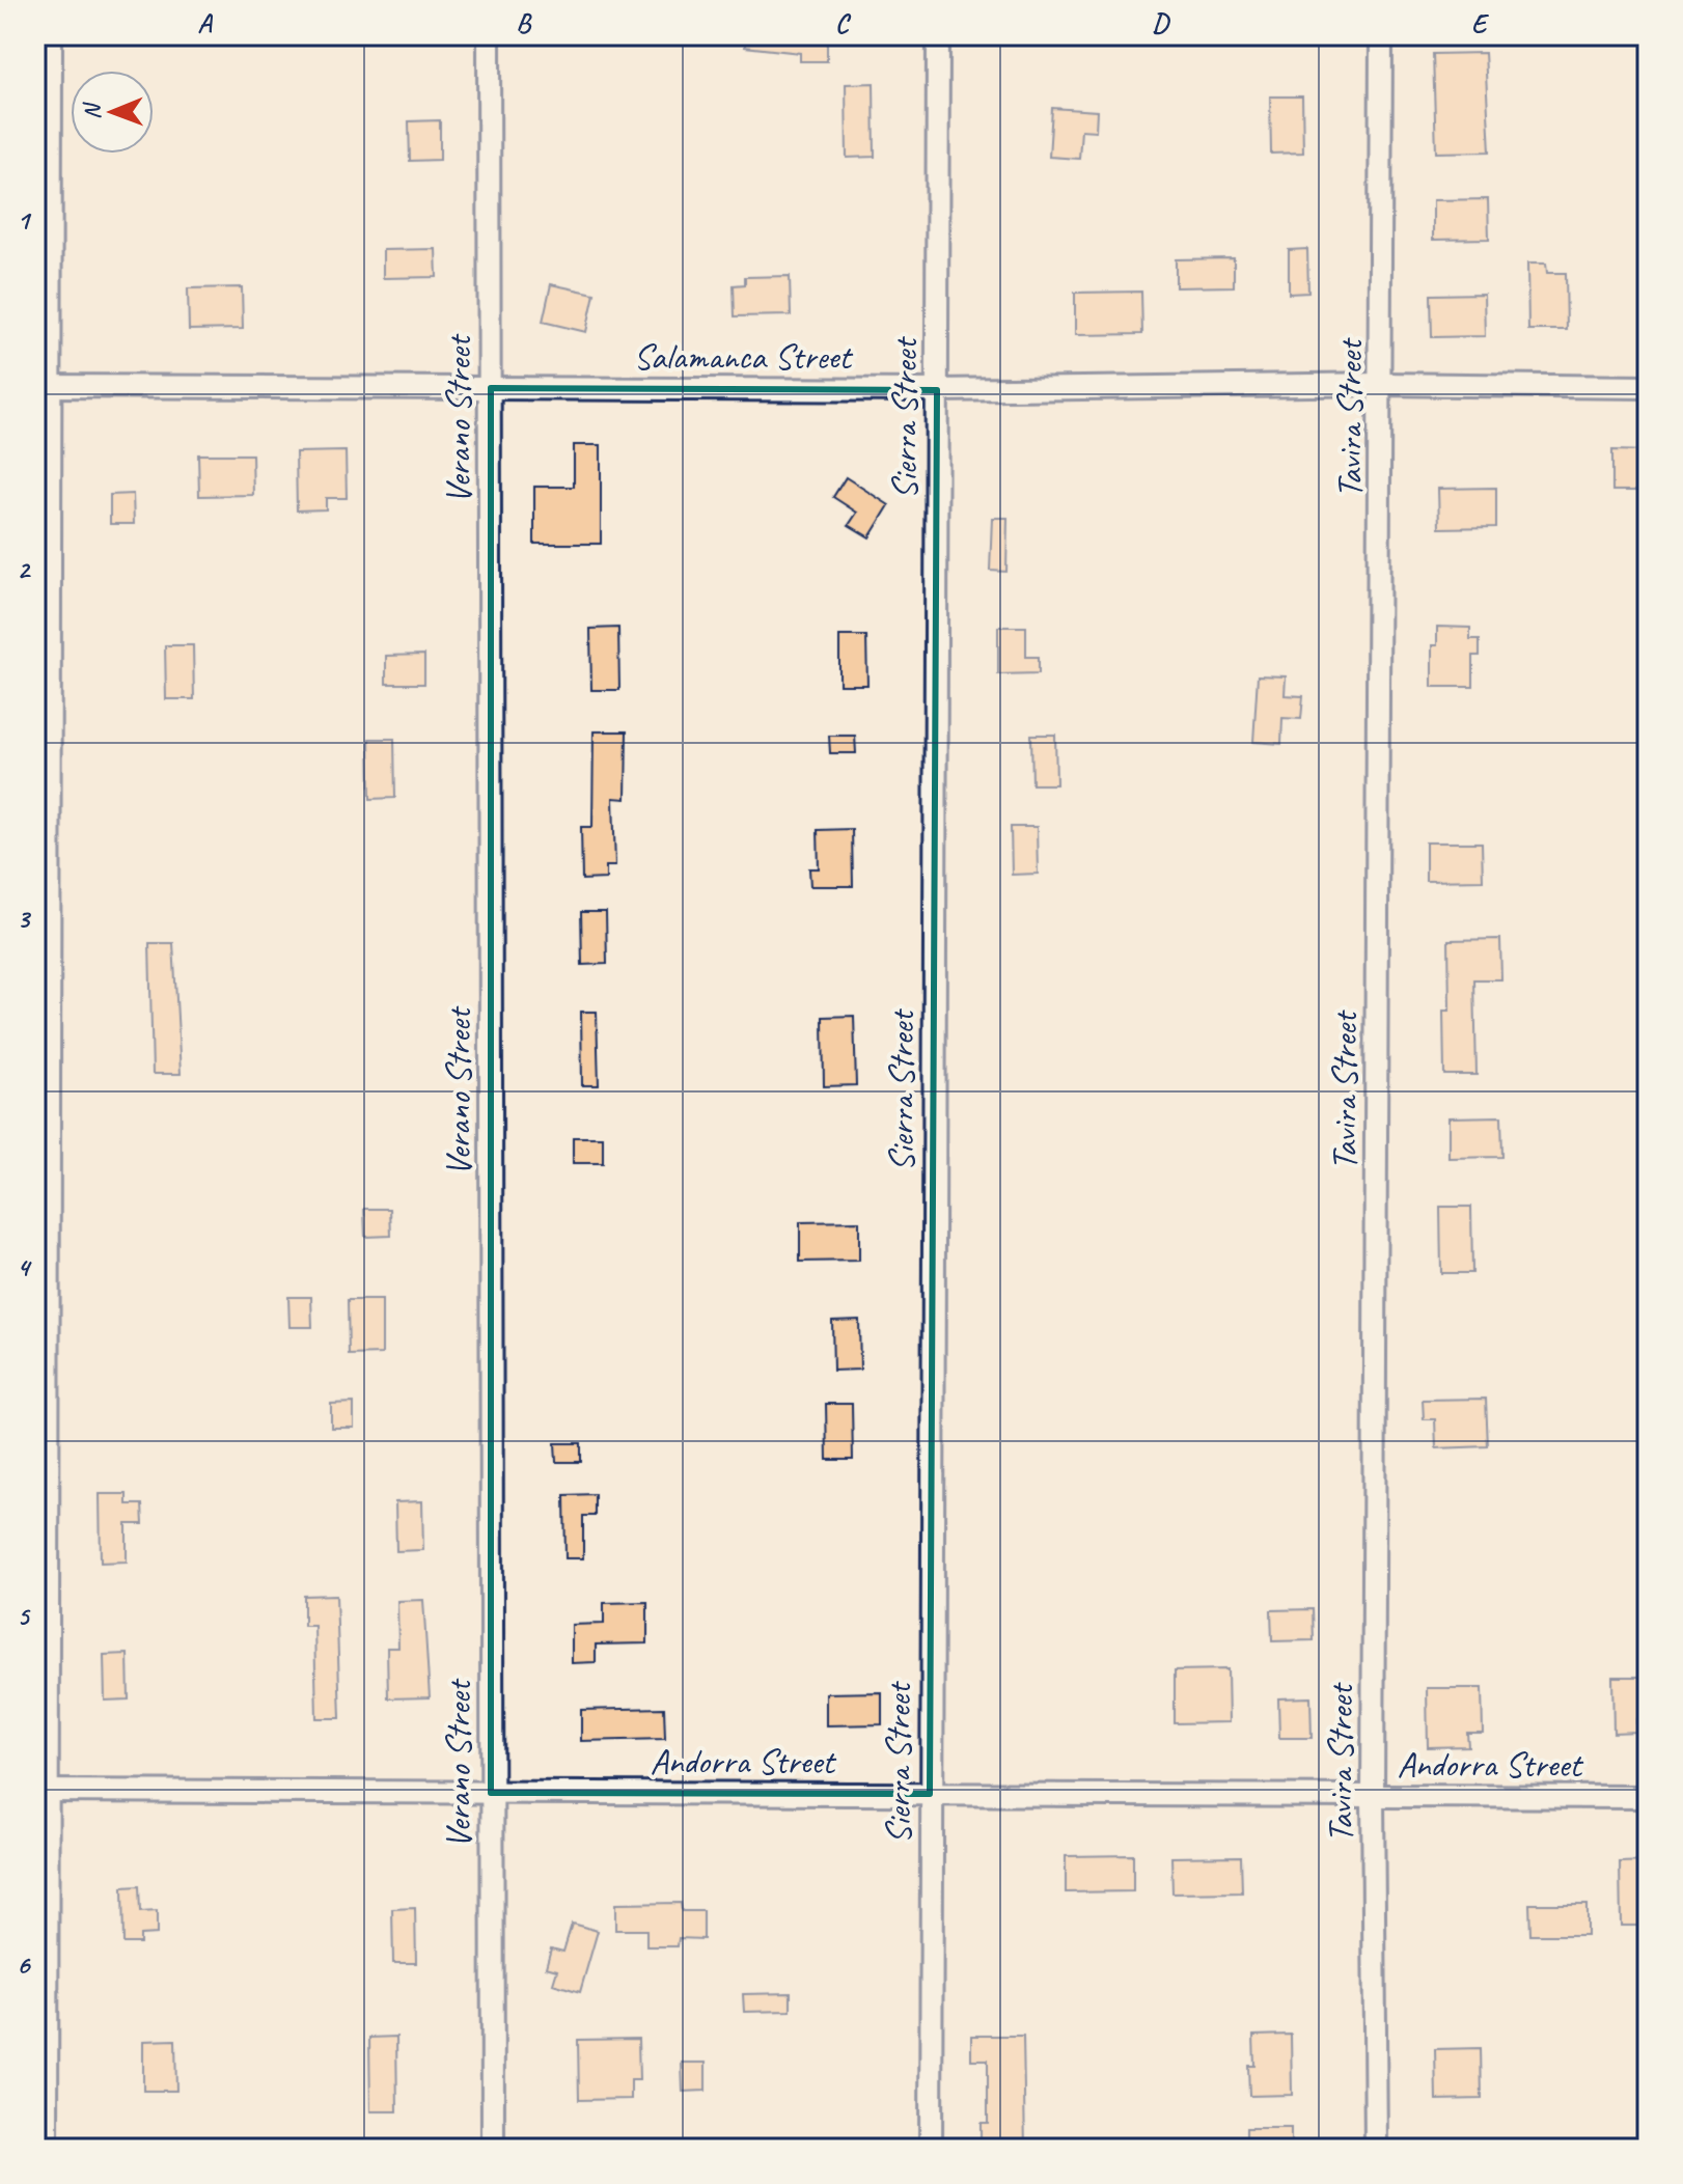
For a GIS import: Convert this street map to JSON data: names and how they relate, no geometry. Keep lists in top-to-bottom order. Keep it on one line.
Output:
{"streets":{"street":["Salamanca Street","Sierra Street","Tavira Street","Verano Street","Andorra Street"]},"crossings":[["Salamanca Street","Sierra Street"],["Salamanca Street","Tavira Street"],["Salamanca Street","Verano Street"],["Sierra Street","Andorra Street"],["Tavira Street","Andorra Street"],["Verano Street","Andorra Street"]],"north":"left","grid":{"columns":["A","B","C","D","E"],"rows":["1","2","3","4","5","6"]}}
